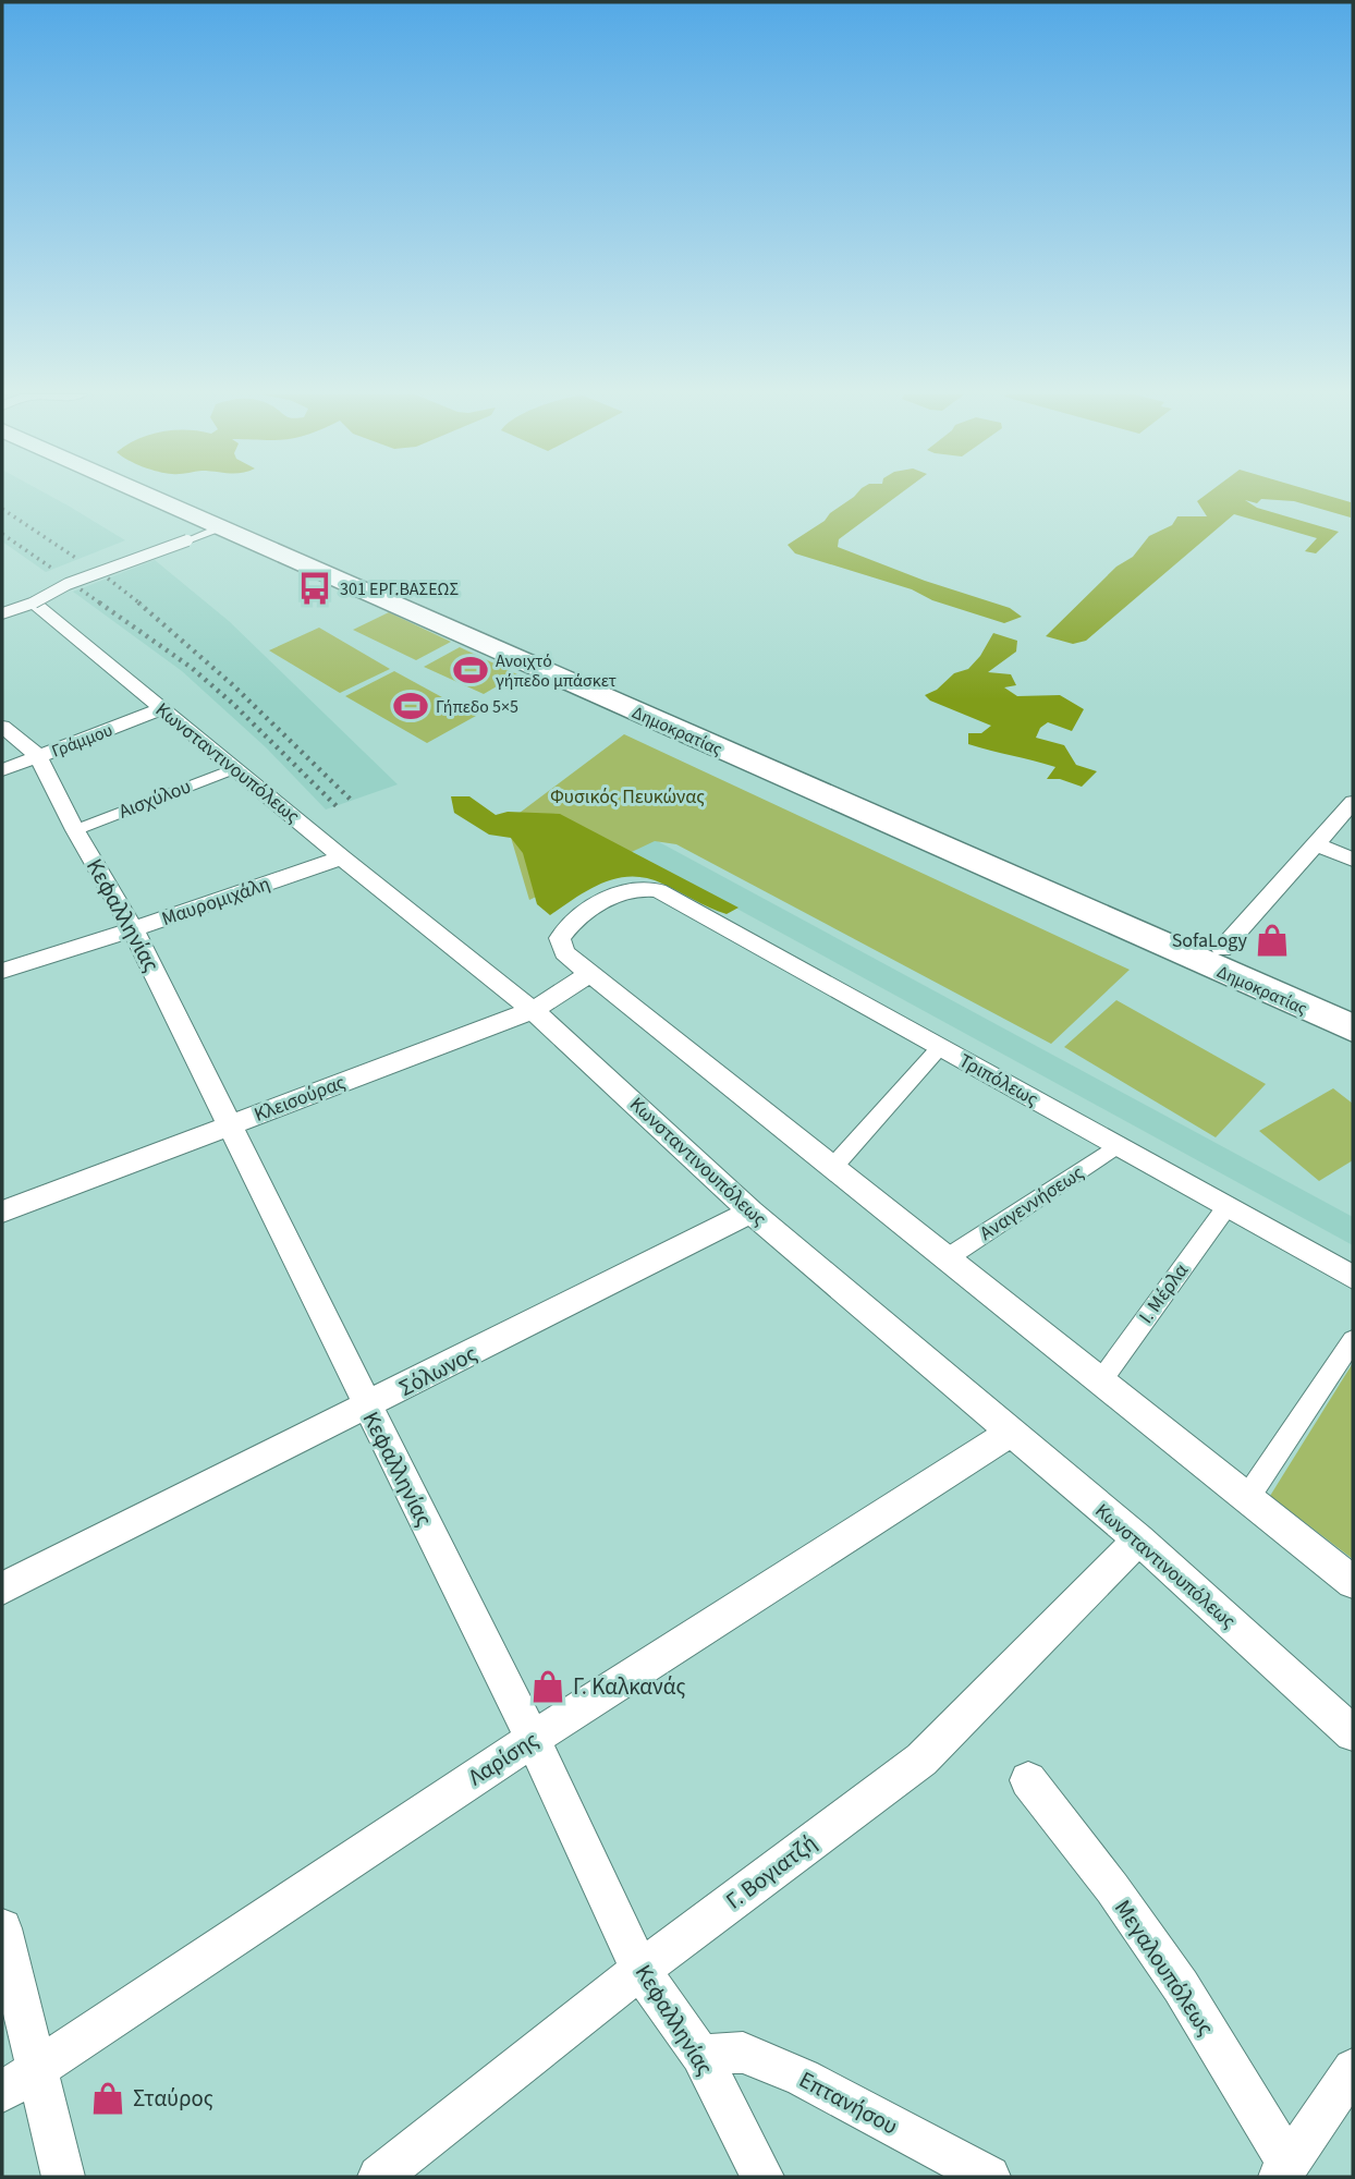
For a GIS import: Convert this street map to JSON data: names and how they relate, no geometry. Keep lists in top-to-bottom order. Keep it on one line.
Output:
{"streets":{"main road":["Δημοκρατίας"],"street":["Γράμμου","Κωνσταντινουπόλεως","Αισχύλου","Μαυρομιχάλη","Κεφαλληνίας","Τριπόλεως","Κλεισούρας","Αναγεννήσεως","Ι. Μέρλα","Σόλωνος","Λαρίσης","Γ. Βογιατζή","Μεγαλουπόλεως","Επτανήσου"]},"crossings":[["Γράμμου","Κωνσταντινουπόλεως"],["Γράμμου","Κεφαλληνίας"],["Κωνσταντινουπόλεως","Αισχύλου"],["Κωνσταντινουπόλεως","Μαυρομιχάλη"],["Κωνσταντινουπόλεως","Κλεισούρας"],["Κωνσταντινουπόλεως","Σόλωνος"],["Κωνσταντινουπόλεως","Λαρίσης"],["Κωνσταντινουπόλεως","Γ. Βογιατζή"],["Αισχύλου","Κεφαλληνίας"],["Μαυρομιχάλη","Κεφαλληνίας"],["Κεφαλληνίας","Κλεισούρας"],["Κεφαλληνίας","Σόλωνος"],["Κεφαλληνίας","Λαρίσης"],["Κεφαλληνίας","Γ. Βογιατζή"],["Κεφαλληνίας","Επτανήσου"],["Τριπόλεως","Κλεισούρας"],["Τριπόλεως","Αναγεννήσεως"],["Τριπόλεως","Ι. Μέρλα"]],"parks":["Φυσικός Πευκώνας"],"places":{"bus stop":["301 ΕΡΓ.ΒΑΣΕΩΣ"],"sports":["Ανοιχτό γήπεδο μπάσκετ","Γήπεδο 5×5"],"shop":["SofaLogy","Γ. Καλκανάς","Σταύρος"]}}
